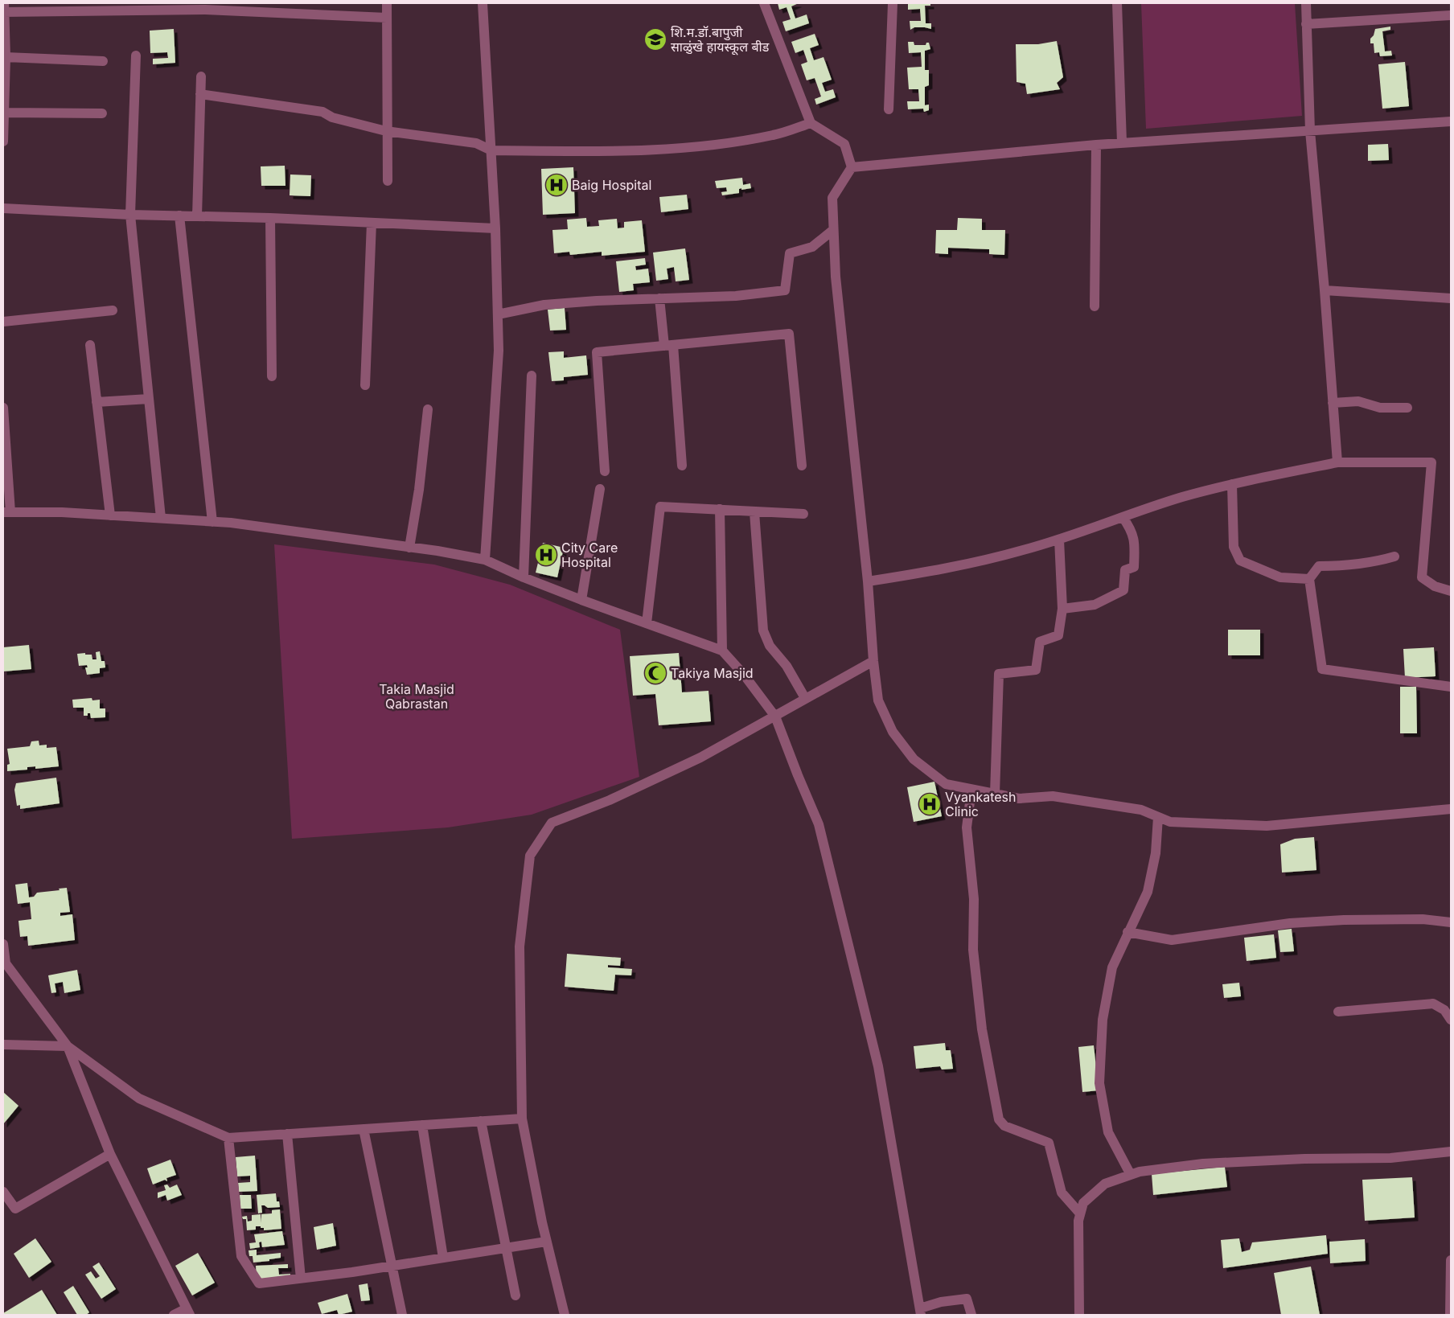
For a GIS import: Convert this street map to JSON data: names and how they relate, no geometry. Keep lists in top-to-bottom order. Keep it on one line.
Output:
{"parks":["Takia Masjid Qabrastan"],"places":{"school or university":["शि.म.डॉ.बापुजी साळुंखे हायस्कूल बीड"],"hospital":["Baig Hospital","City Care Hospital","Vyankatesh Clinic"],"mosque":["Takiya Masjid"]}}
